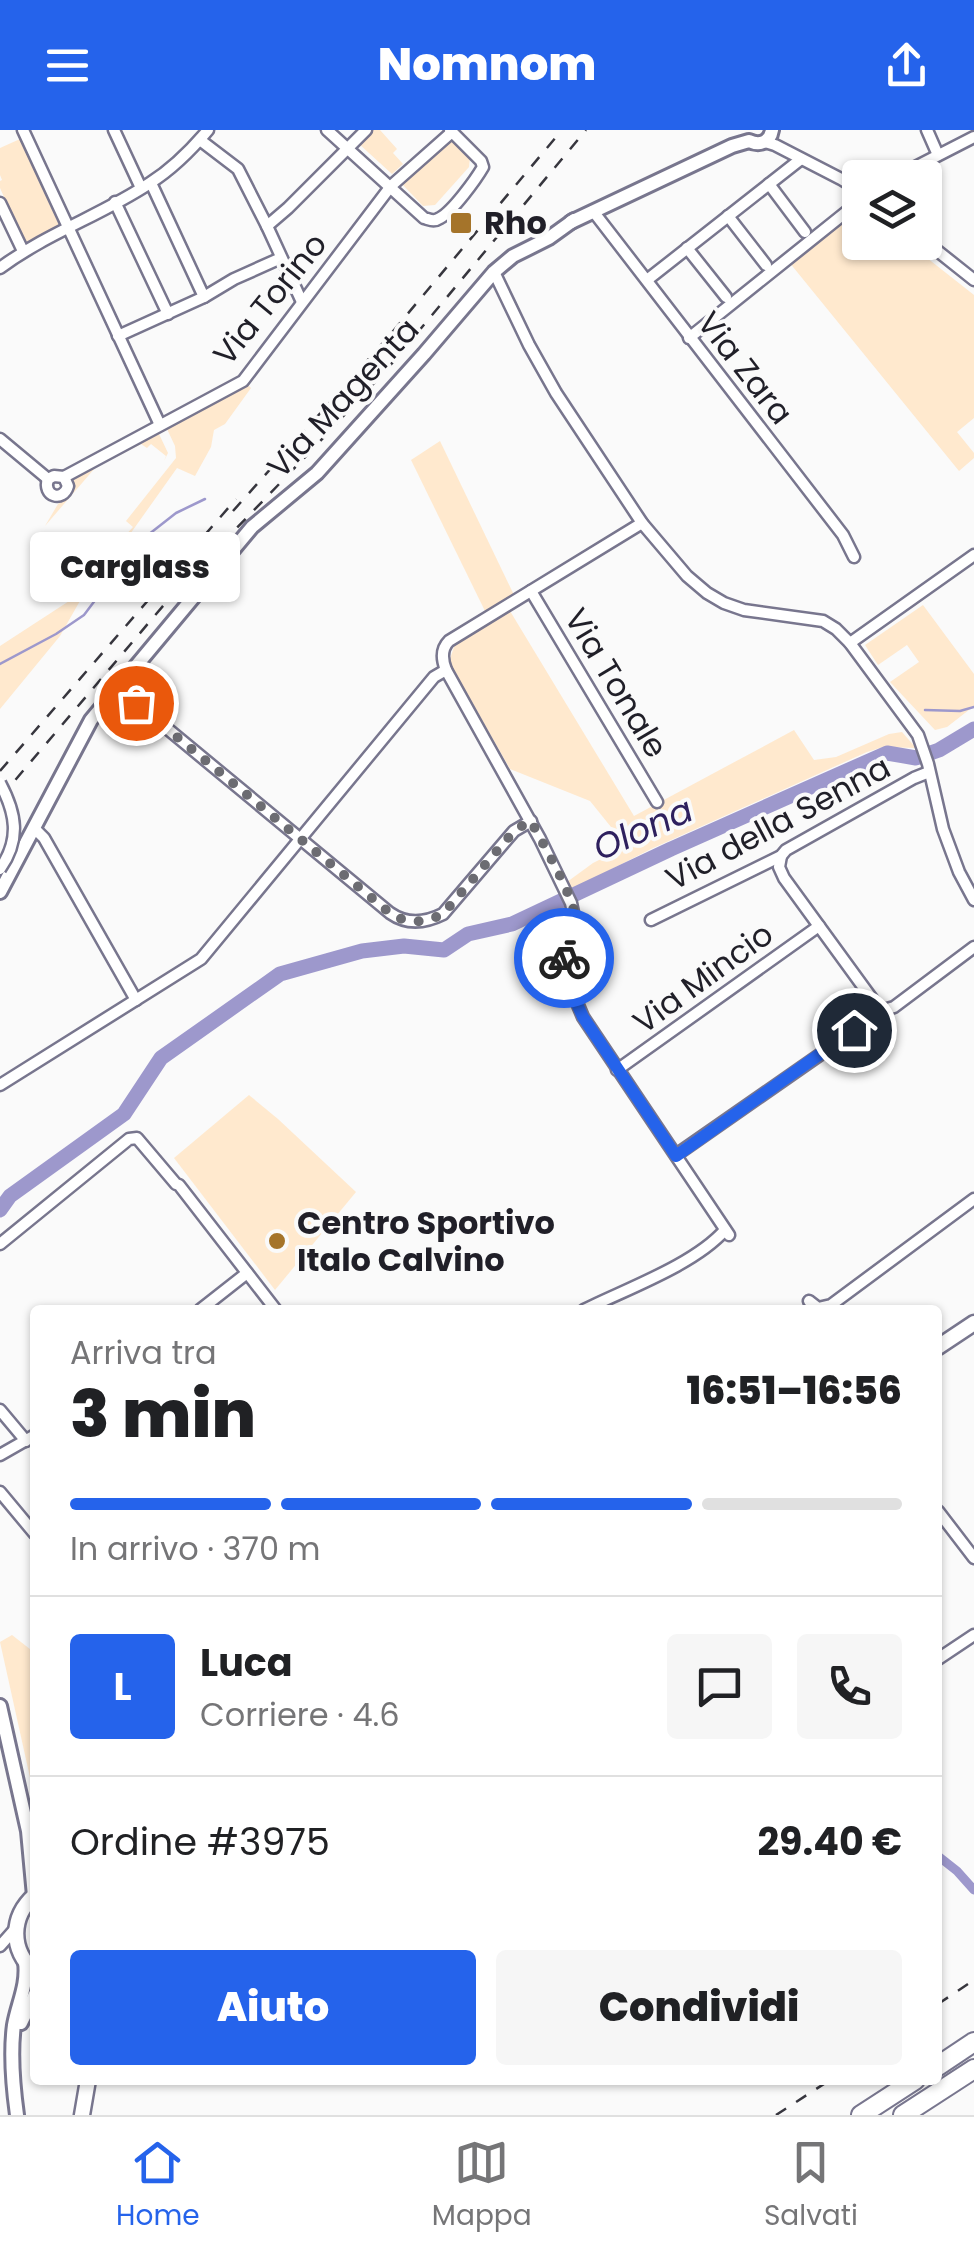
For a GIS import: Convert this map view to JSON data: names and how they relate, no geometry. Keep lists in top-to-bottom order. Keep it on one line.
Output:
{"streets":{"street":["Via Torino","Via Zara","Via Magenta","Via Tonale","Via della Senna","Via Mincio"]},"crossings":[["Via Zara","Via Magenta"]],"water":["Olona"],"places":{"transit":["Rho"],"other":["Carglass","Centro Sportivo Italo Calvino"]},"page":{"header":"Nomnom","bubble":"Carglass","heading":["3 min","Arriva tra","16:51–16:56"],"panel":["Luca","Corriere · 4.6","Ordine #3975","29.40 €"],"bar":"In arrivo · 370 m","round":"L","buttons":["Aiuto","Condividi"],"tabs":["Home","Mappa","Salvati"]}}
